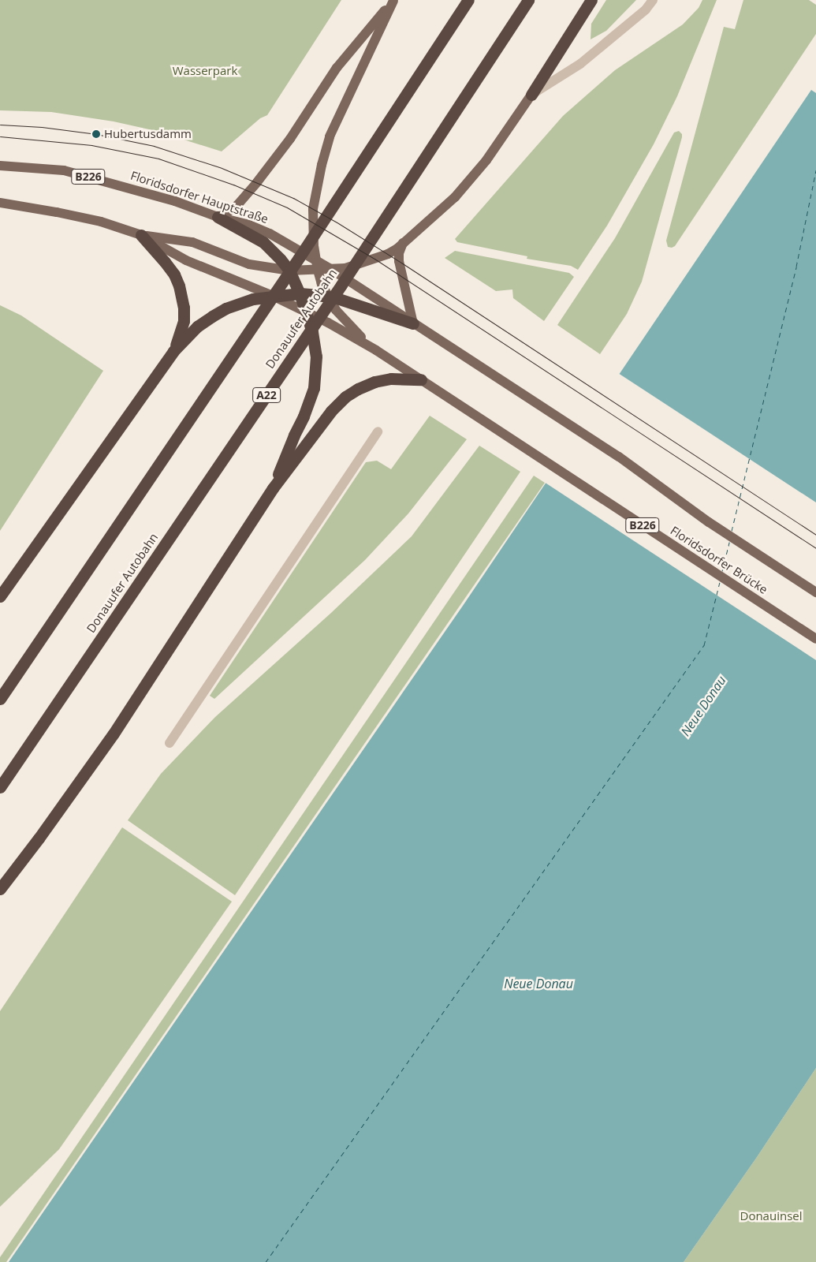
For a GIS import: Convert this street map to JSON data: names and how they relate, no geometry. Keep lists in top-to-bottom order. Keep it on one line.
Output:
{"streets":{"highway":["Donauufer Autobahn","A22"],"main road":["B226","Floridsdorfer Hauptstraße","Floridsdorfer Brücke"]},"crossings":[["B226","Floridsdorfer Brücke"]],"water":["Neue Donau"],"parks":["Wasserpark","Donauinsel"],"places":["Hubertusdamm"]}
